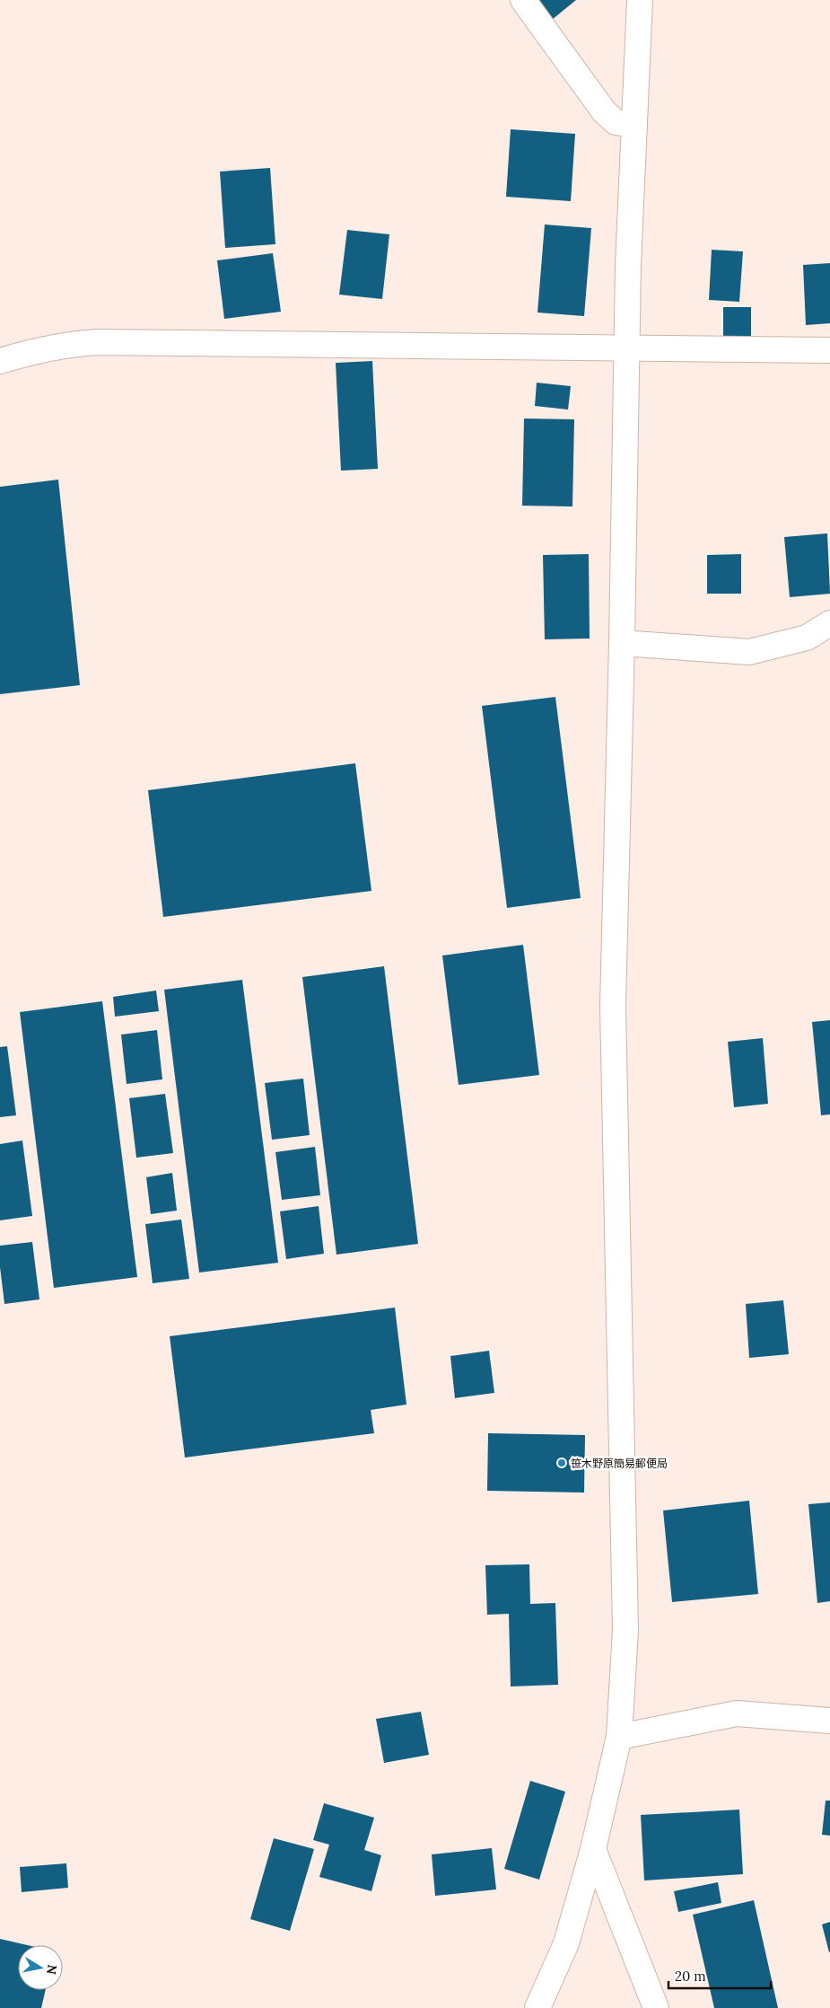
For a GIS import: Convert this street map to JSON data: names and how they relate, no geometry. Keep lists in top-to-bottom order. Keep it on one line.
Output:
{"places":["笹木野原簡易郵便局"],"scale_bar":"20 m","north":"right"}
